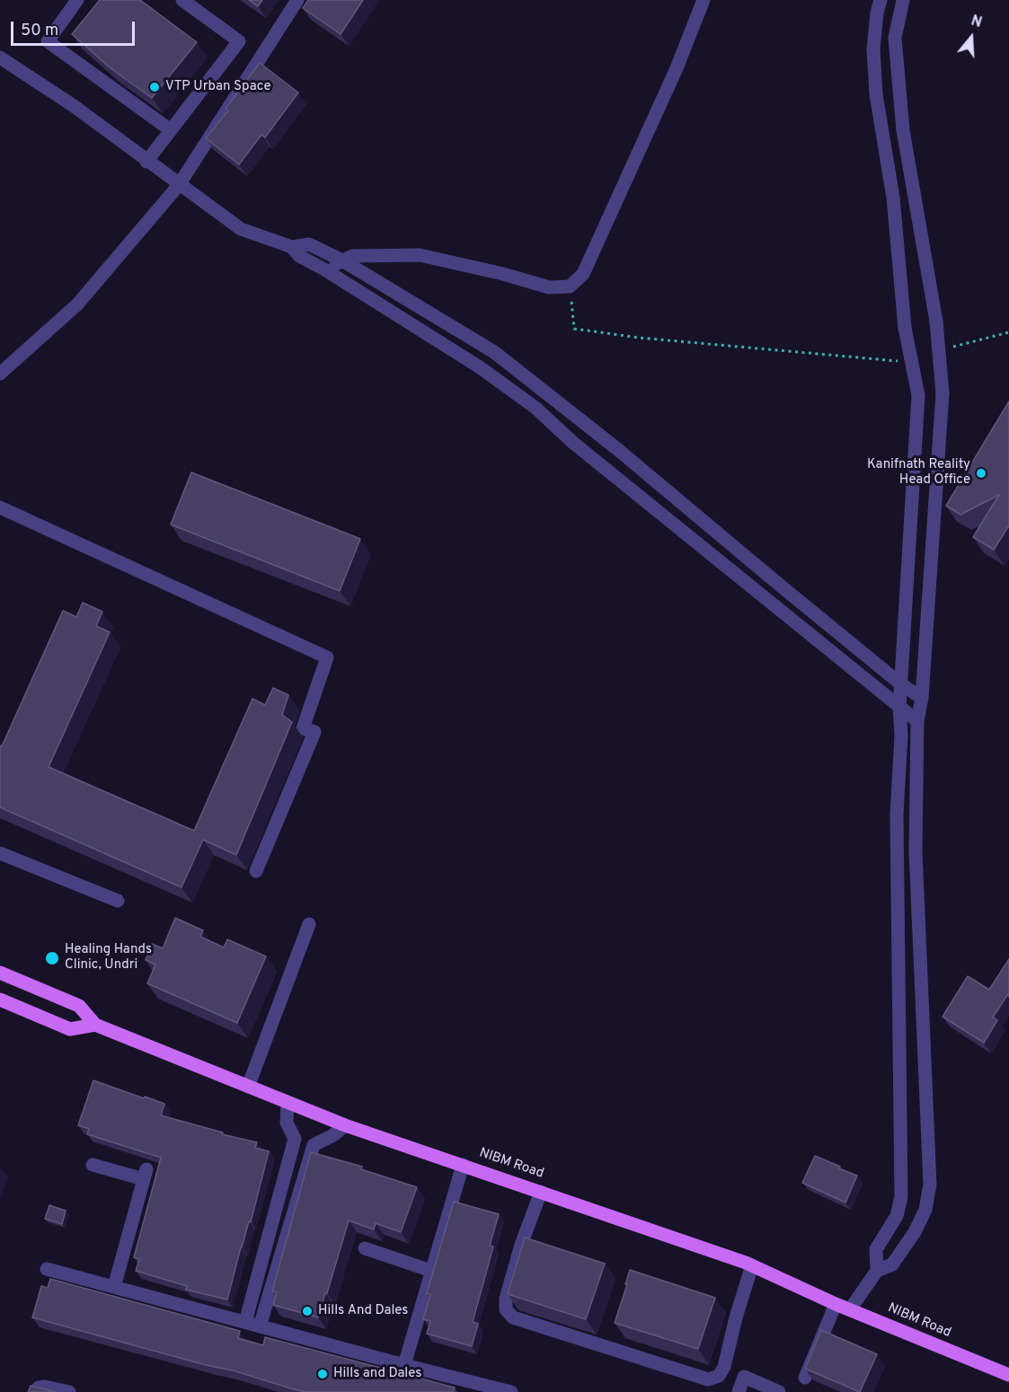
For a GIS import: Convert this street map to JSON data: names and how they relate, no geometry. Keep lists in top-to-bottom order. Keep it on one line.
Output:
{"streets":{"main road":["NIBM Road"]},"places":["VTP Urban Space","Kanifnath Reality Head Office","Healing Hands Clinic, Undri","Hills And Dales","Hills and Dales"],"scale_bar":"50 m","north":"top"}
